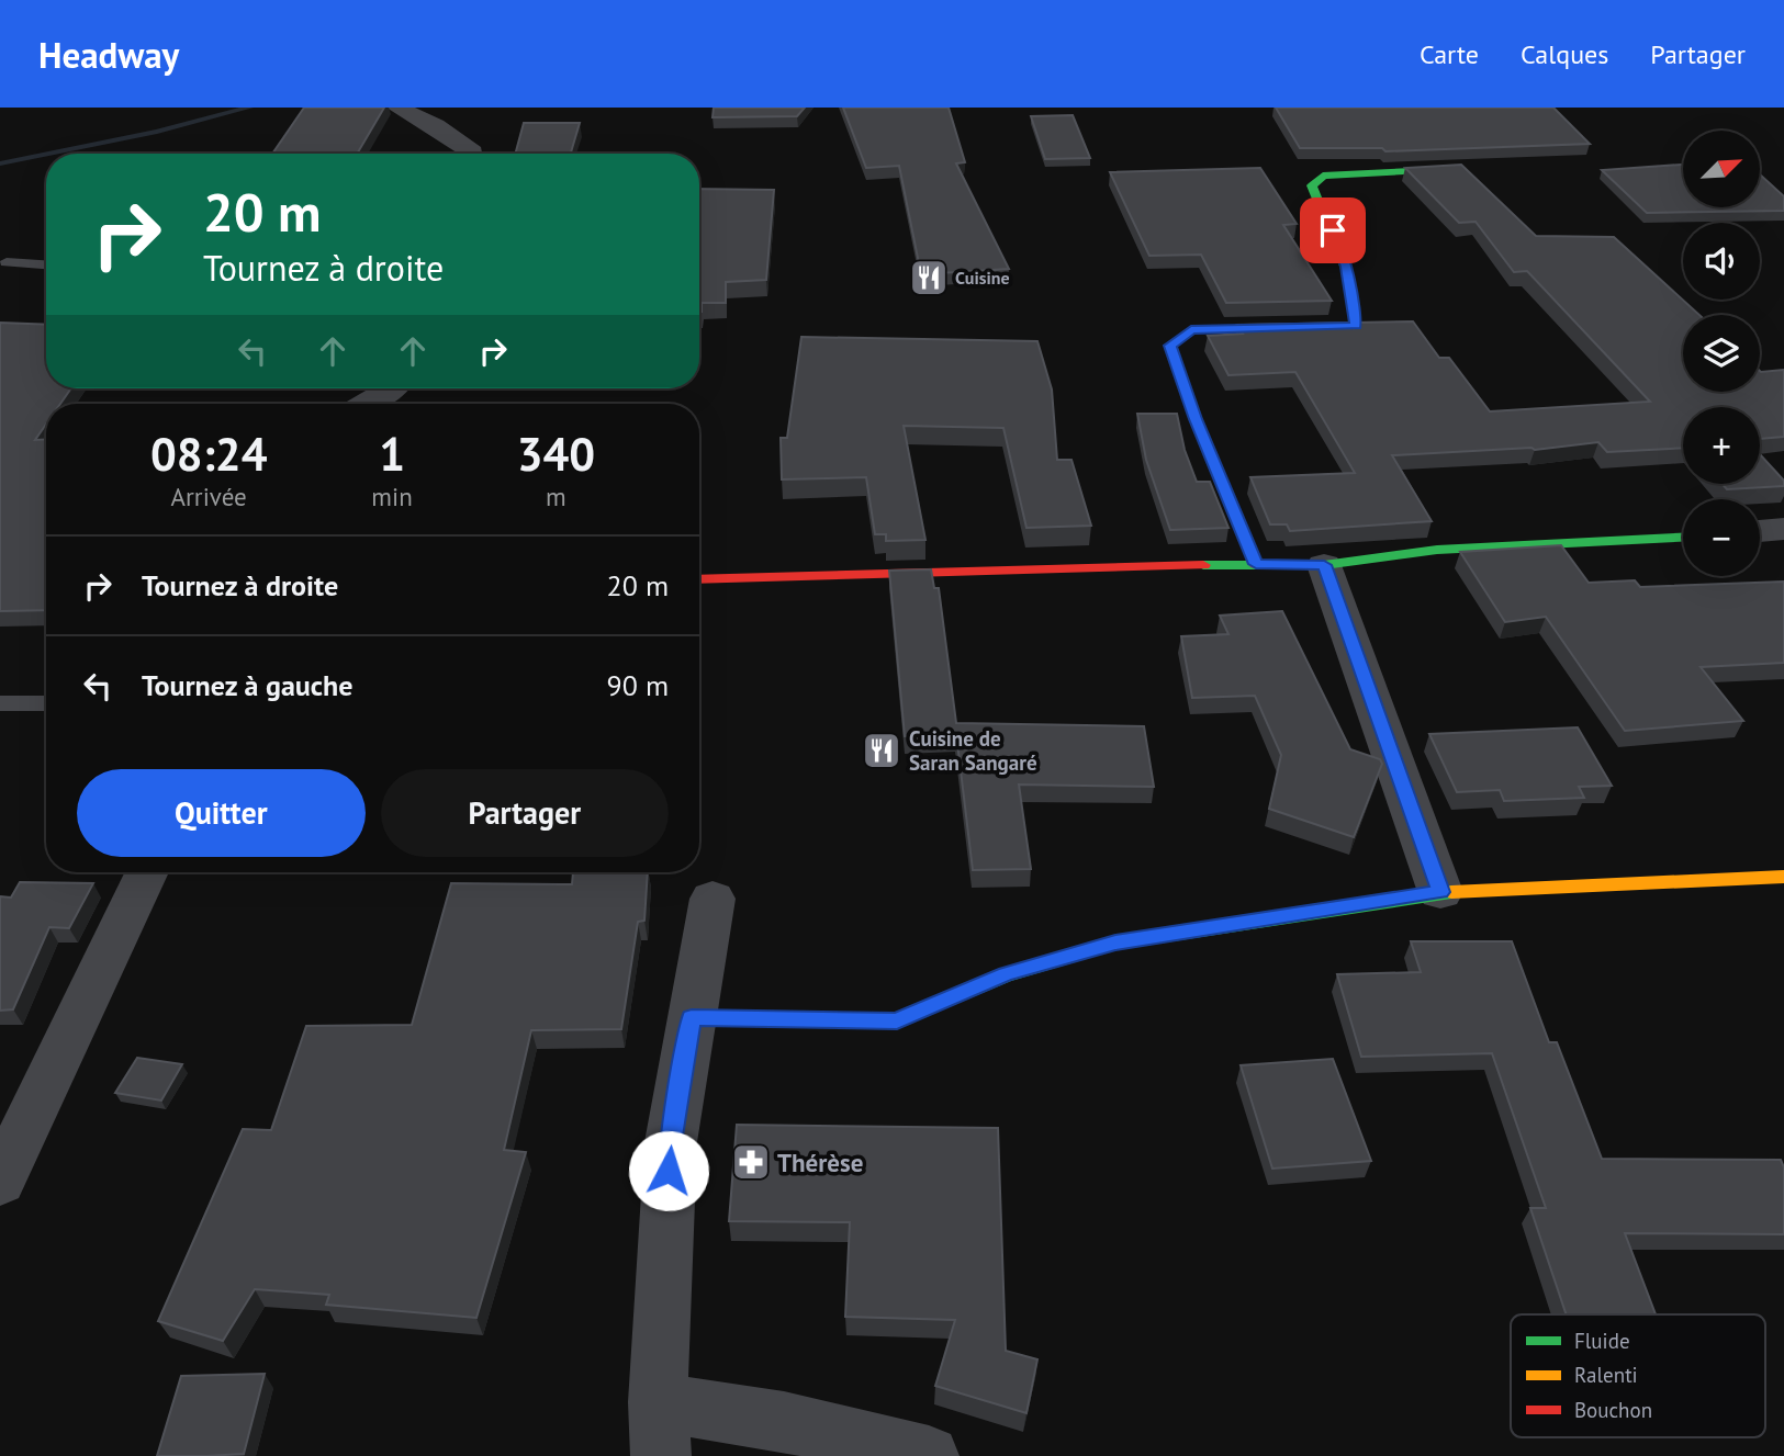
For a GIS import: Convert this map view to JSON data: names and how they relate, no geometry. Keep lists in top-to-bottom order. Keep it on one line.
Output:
{"places":{"restaurant":["Cuisine","Cuisine de Saran Sangaré"],"pharmacy":["Thérèse"]},"legend":["Fluide","Ralenti","Bouchon"],"north":"top right","page":{"header":"Headway","nav":["Carte","Calques","Partager"],"map_buttons":["+","−"],"turn":["20 m","Tournez à droite"],"eta":["08:24","Arrivée","1","min","340","m"],"list":[{"name":"Tournez à droite","value":"20 m"},{"name":"Tournez à gauche","value":"90 m"}],"buttons":["Quitter","Partager"]}}
